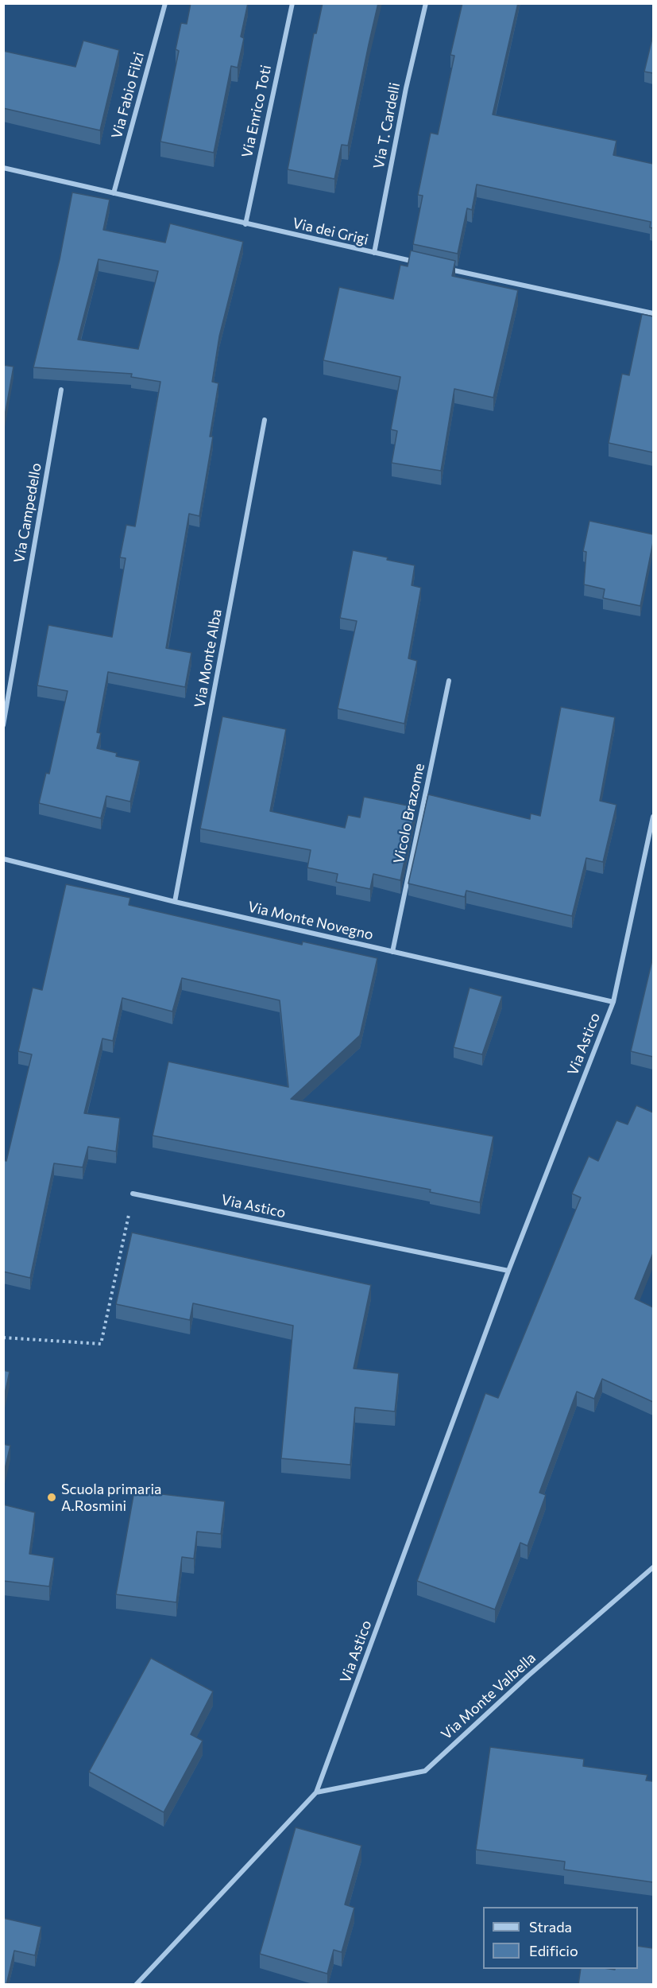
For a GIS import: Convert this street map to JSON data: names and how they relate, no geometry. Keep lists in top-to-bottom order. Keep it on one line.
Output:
{"streets":{"street":["Via Fabio Filzi","Via Enrico Toti","Via T. Cardelli","Via dei Grigi","Via Campedello","Via Monte Alba","Vicolo Brazome","Via Monte Novegno","Via Astico","Via Monte Valbella"]},"crossings":[["Via Fabio Filzi","Via dei Grigi"],["Via Enrico Toti","Via dei Grigi"],["Via T. Cardelli","Via dei Grigi"],["Via Monte Alba","Via Monte Novegno"],["Vicolo Brazome","Via Monte Novegno"],["Via Monte Novegno","Via Astico"],["Via Astico","Via Monte Valbella"]],"places":["Scuola primaria A.Rosmini"],"legend":["Strada","Edificio"]}
